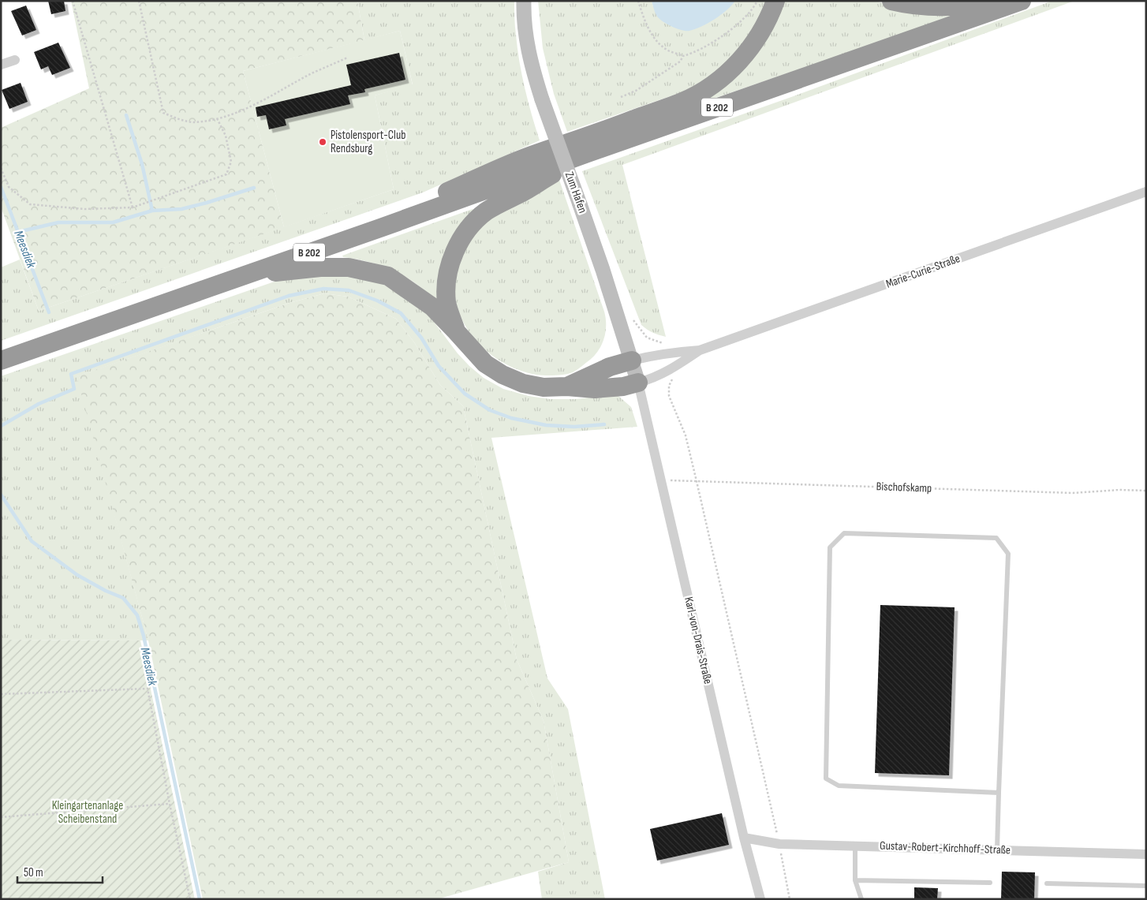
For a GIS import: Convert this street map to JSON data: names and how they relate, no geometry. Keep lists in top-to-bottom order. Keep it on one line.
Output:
{"streets":{"highway":["B 202"],"main road":["Zum Hafen"],"street":["Marie-Curie-Straße","Karl-von-Drais-Straße","Gustav-Robert-Kirchhoff-Straße"],"path":["Bischofskamp"]},"crossings":[["Zum Hafen","Marie-Curie-Straße"],["Zum Hafen","Karl-von-Drais-Straße"],["Marie-Curie-Straße","Karl-von-Drais-Straße"],["Bischofskamp","Karl-von-Drais-Straße"],["Karl-von-Drais-Straße","Gustav-Robert-Kirchhoff-Straße"]],"water":["Meesdiek"],"parks":["Kleingartenanlage Scheibenstand"],"places":["Pistolensport-Club Rendsburg"],"scale_bar":"50 m"}
